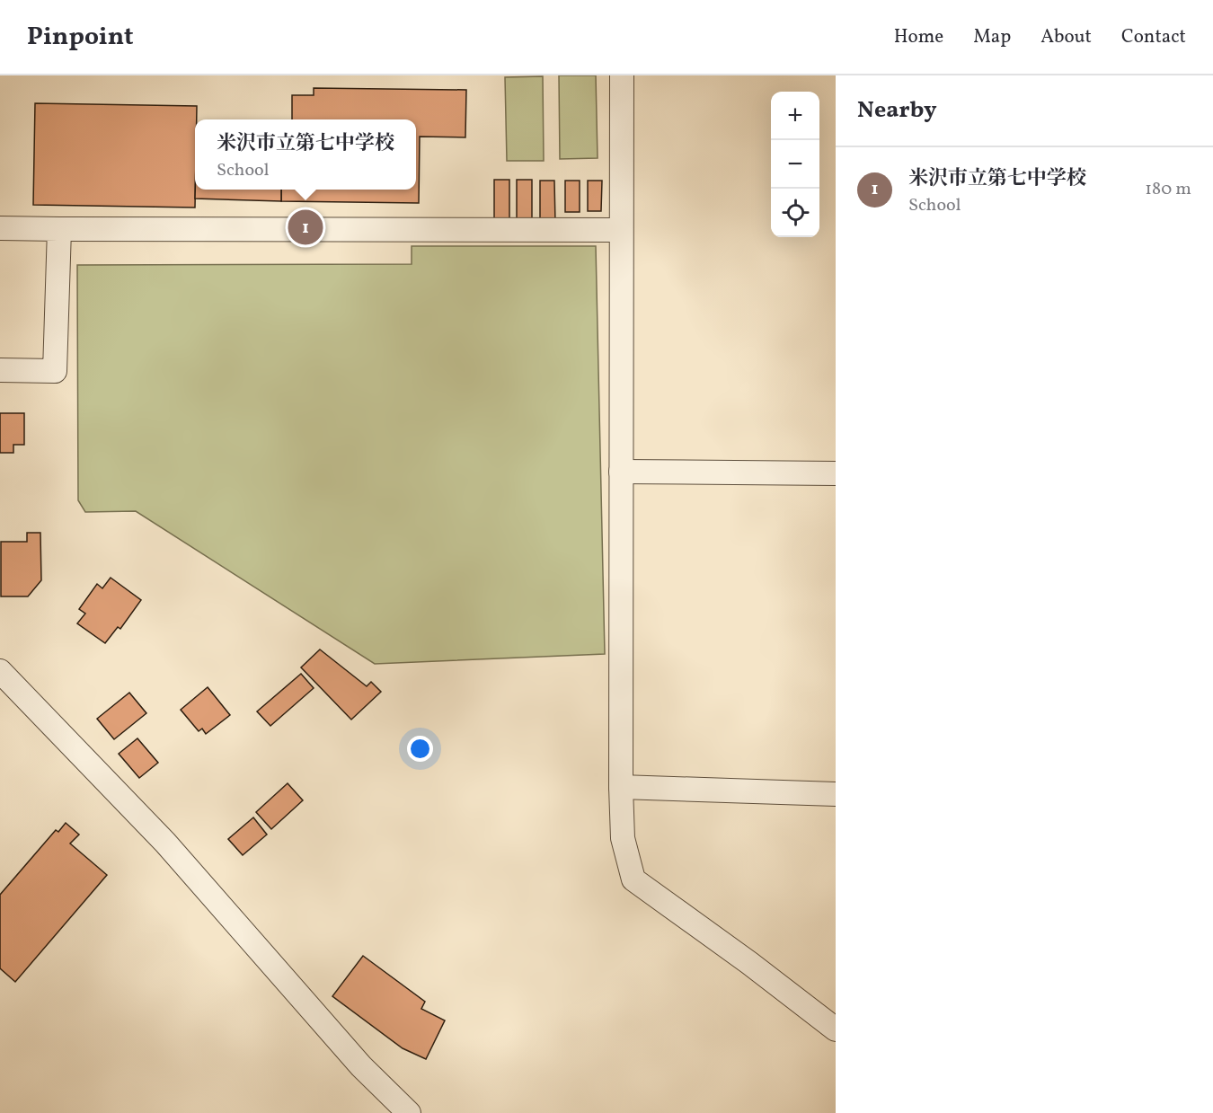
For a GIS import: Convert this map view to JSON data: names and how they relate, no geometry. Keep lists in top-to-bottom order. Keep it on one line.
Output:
{"page":{"header":"Pinpoint","nav":["Home","Map","About","Contact"],"heading":"Nearby","map_buttons":["+","−"],"popup":["米沢市立第七中学校","School"],"list":[{"mark":"1","name":"米沢市立第七中学校","note":"School","value":"180 m"}],"pins":"1"}}
